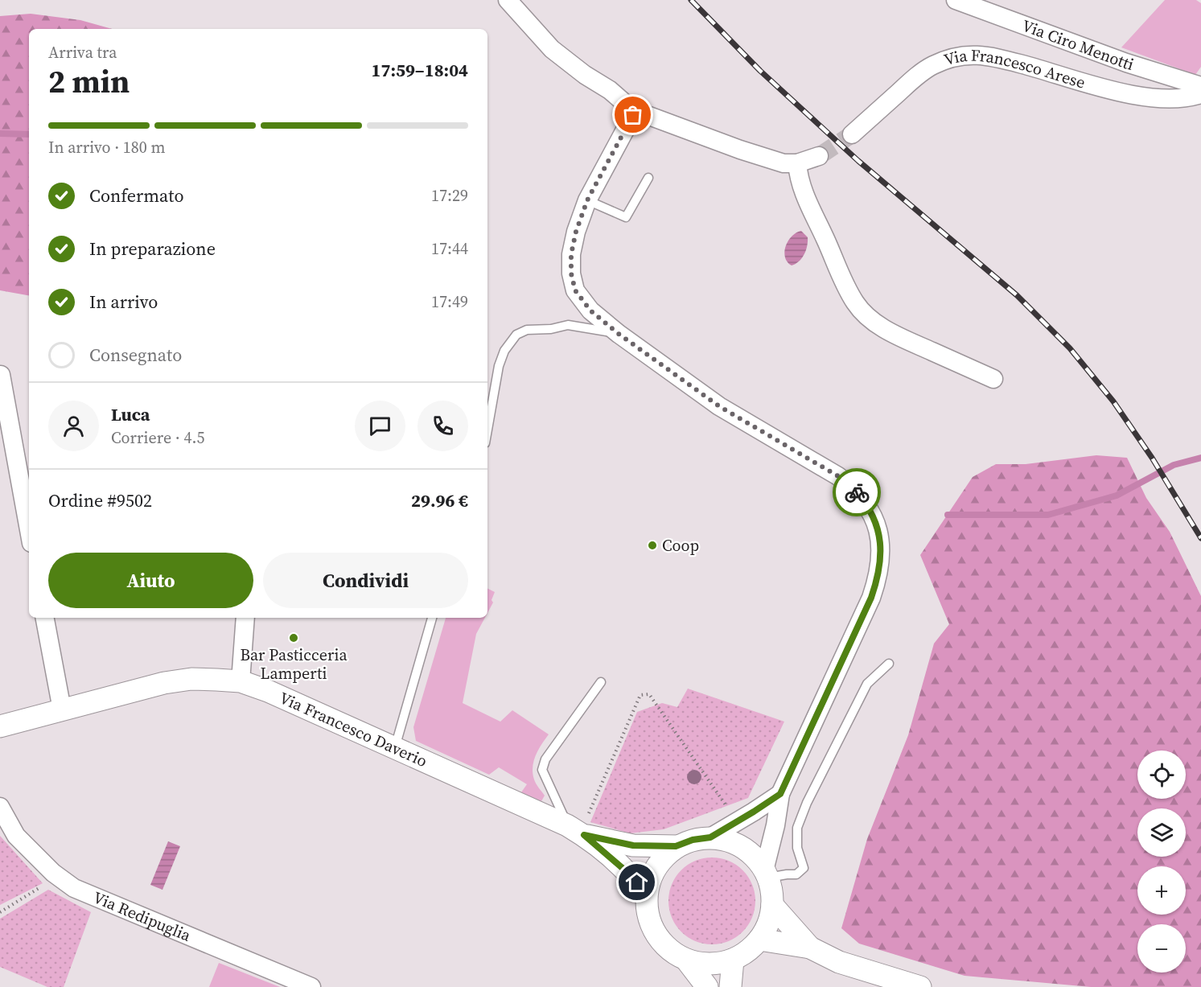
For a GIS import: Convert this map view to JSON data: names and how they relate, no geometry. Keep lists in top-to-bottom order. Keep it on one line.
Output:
{"streets":{"street":["Via Ciro Menotti","Via Francesco Arese","Via Francesco Daverio","Via Redipuglia"]},"places":["Coop","Bar Pasticceria Lamperti"],"page":{"heading":["2 min","Arriva tra","17:59–18:04"],"panel":["Luca","Corriere · 4.5","Ordine #9502","29.96 €"],"bar":"In arrivo · 180 m","list":[["Confermato","17:29"],["In preparazione","17:44"],["In arrivo","17:49"],"Consegnato"],"buttons":["Aiuto","Condividi"],"map_buttons":["+","−"]}}
